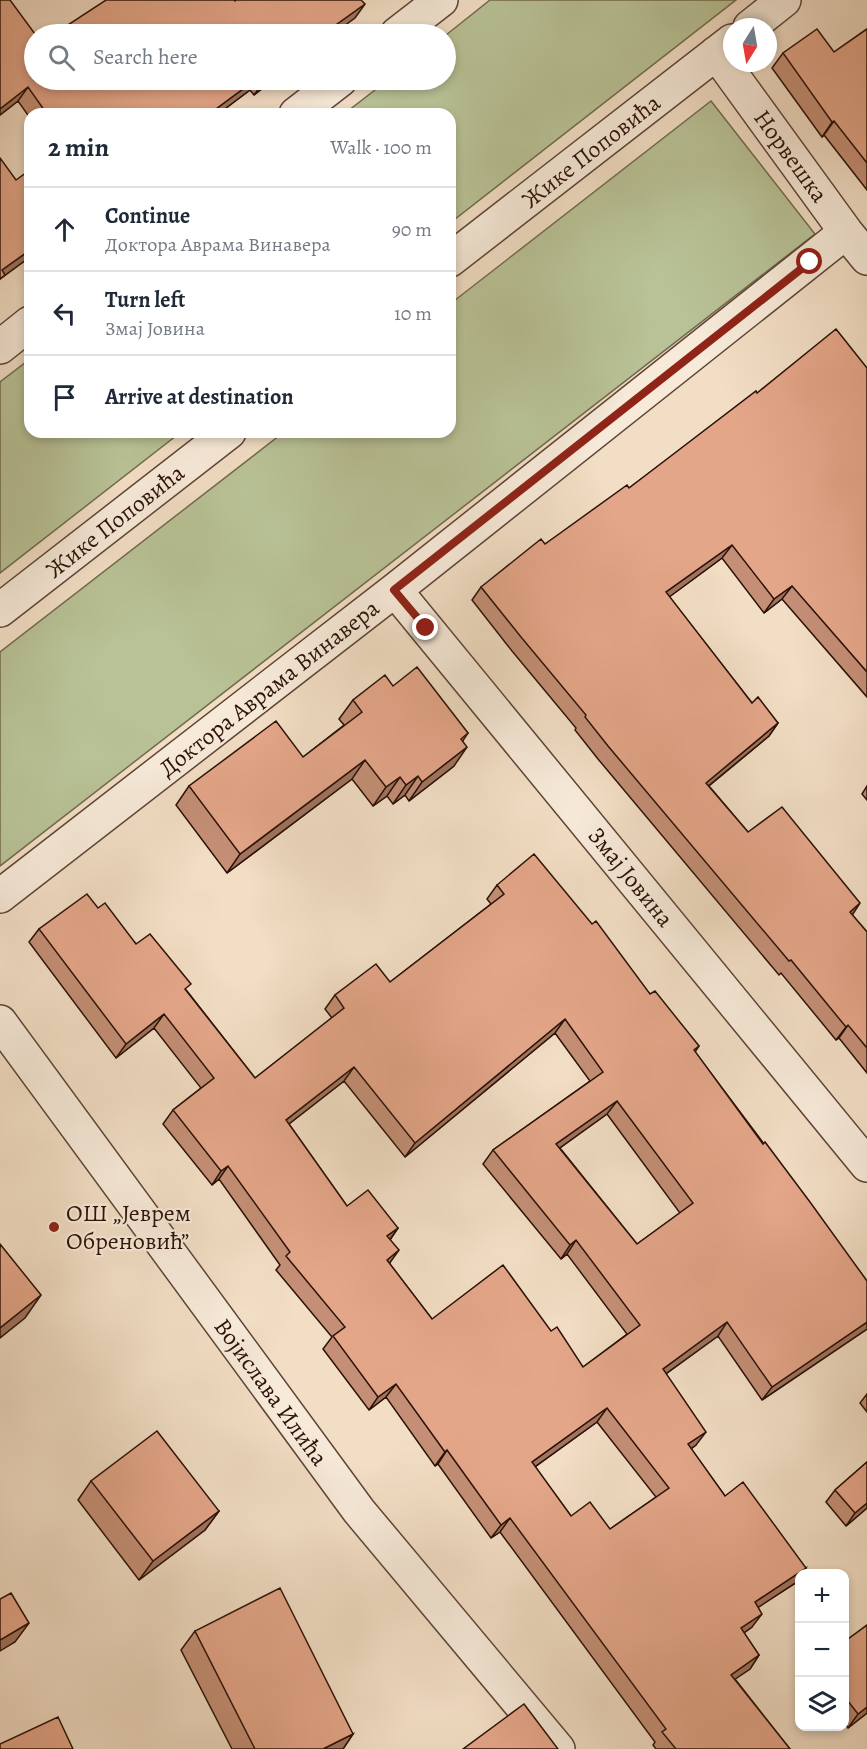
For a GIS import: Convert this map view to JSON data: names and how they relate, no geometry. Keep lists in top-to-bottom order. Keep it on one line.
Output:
{"streets":{"street":["Жике Поповића","Норвешка","Доктора Аврама Винавера","Змај Јовина","Војислава Илића"]},"crossings":[["Норвешка","Доктора Аврама Винавера"],["Доктора Аврама Винавера","Змај Јовина"]],"places":["ОШ „Јеврем Обреновић”"],"north":"bottom","page":{"search":"Search here","heading":["2 min","Walk · 100 m"],"list":[["Continue","Доктора Аврама Винавера","90 m"],["Turn left","Змај Јовина","10 m"],"Arrive at destination"],"map_buttons":["+","−"]}}
